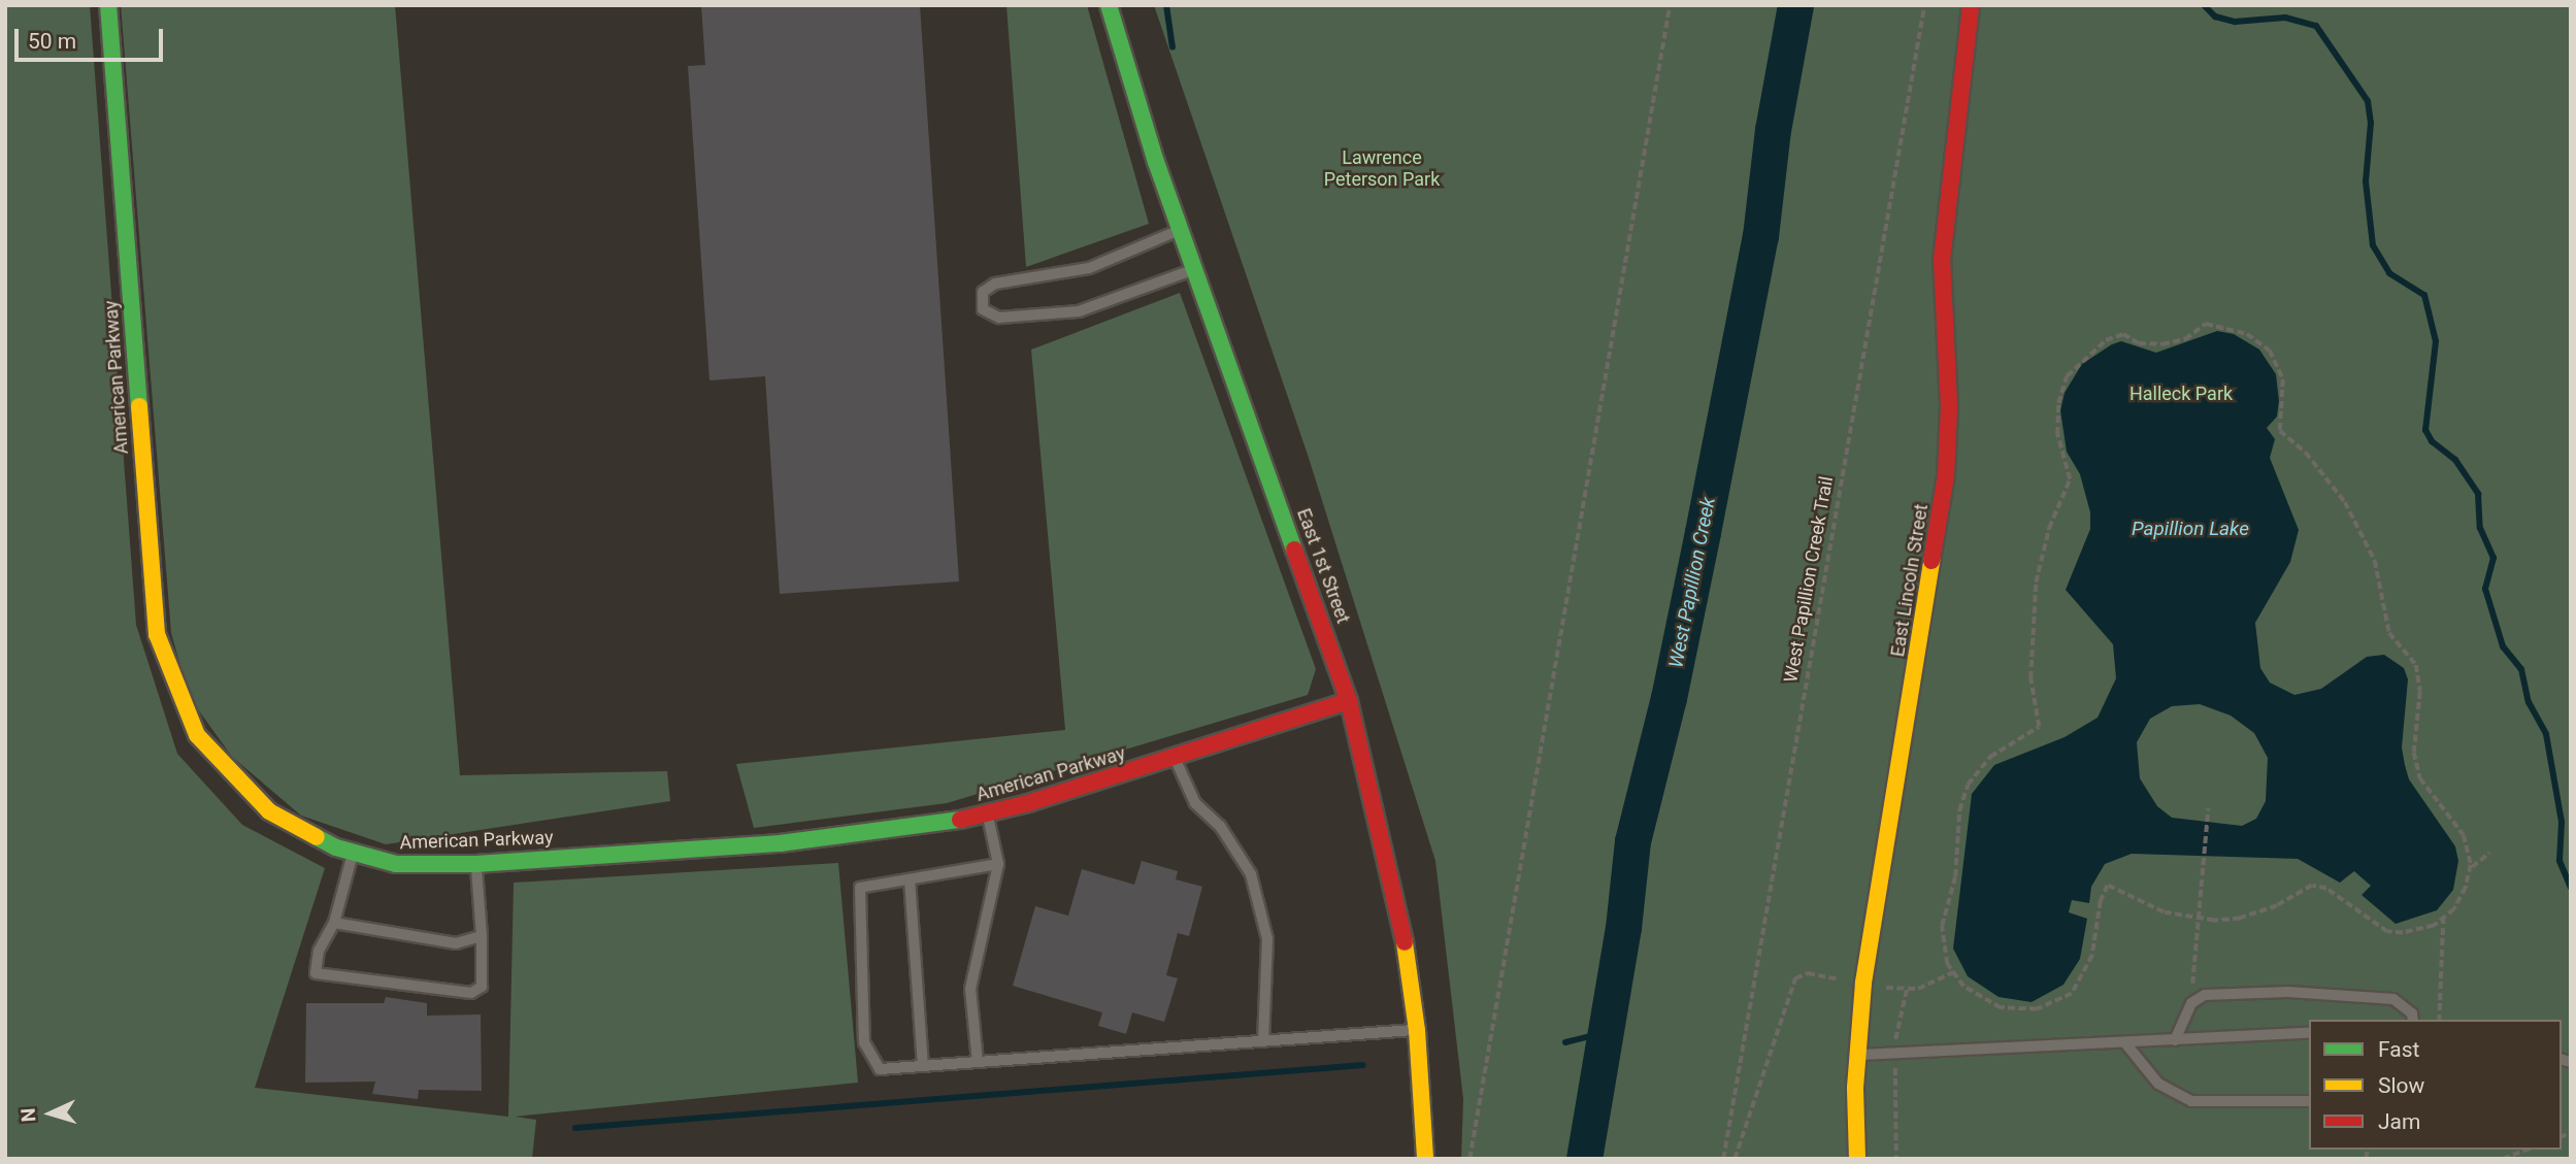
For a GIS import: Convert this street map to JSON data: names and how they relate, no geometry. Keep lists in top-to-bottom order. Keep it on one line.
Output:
{"streets":{"street":["American Parkway","East 1st Street","East Lincoln Street"],"path":["West Papillion Creek Trail"]},"crossings":[["American Parkway","East 1st Street"]],"water":["Papillion Lake","West Papillion Creek"],"parks":["Lawrence Peterson Park","Halleck Park"],"legend":["Fast","Slow","Jam"],"scale_bar":"50 m","north":"left"}
